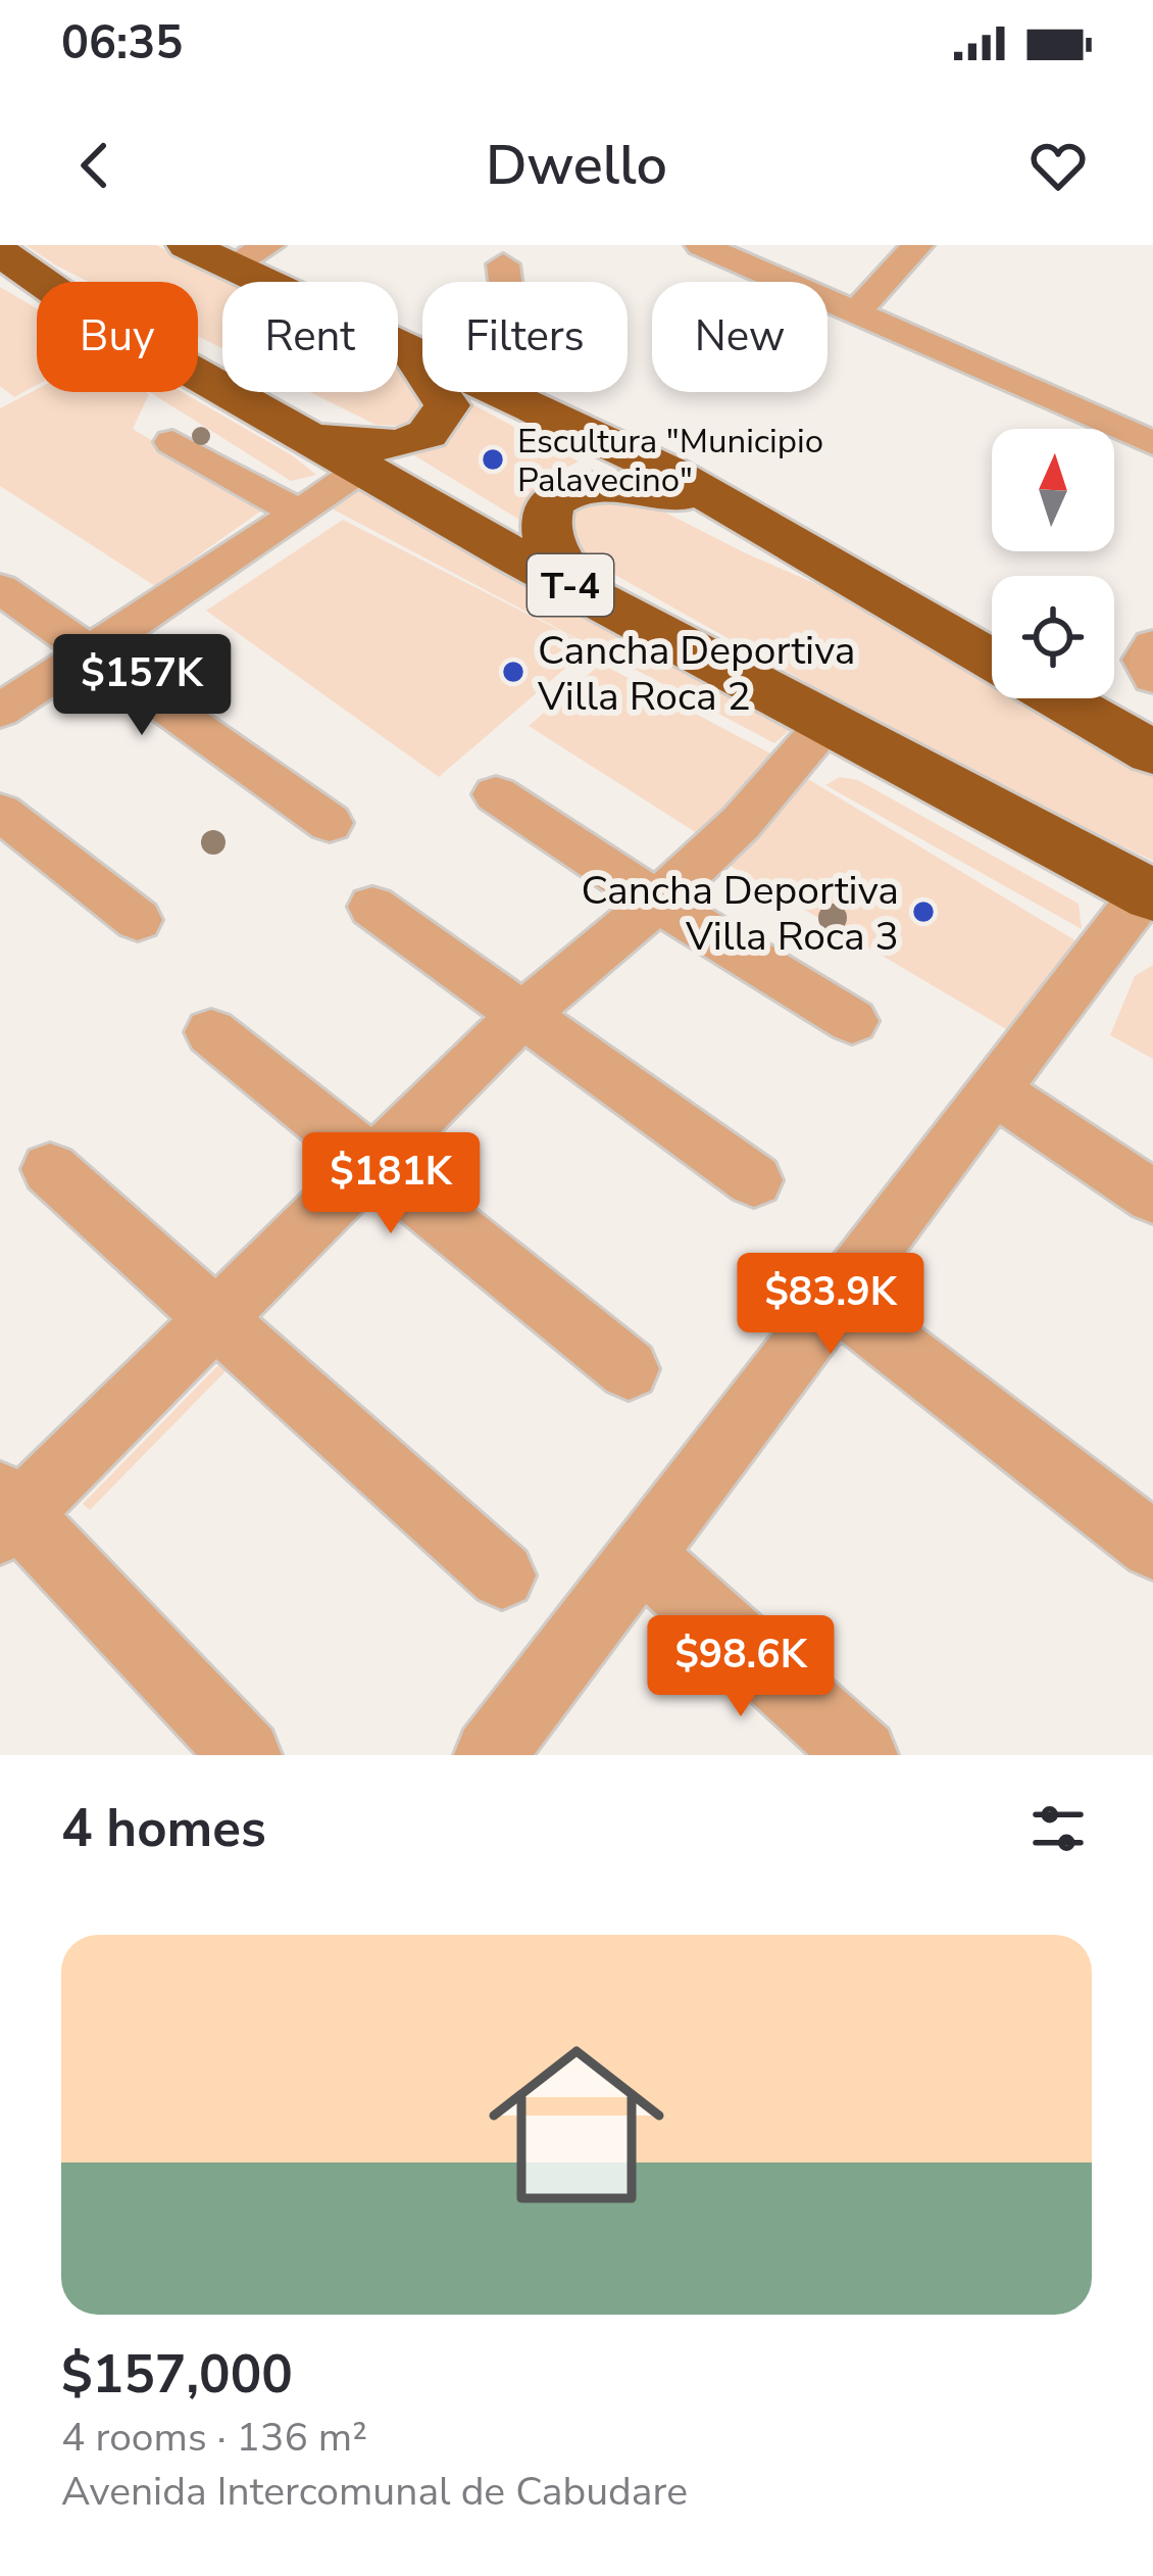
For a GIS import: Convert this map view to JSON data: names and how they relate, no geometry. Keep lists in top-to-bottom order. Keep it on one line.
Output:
{"streets":{"highway":["T-4"]},"places":["Escultura \"Municipio Palavecino\"","Cancha Deportiva Villa Roca 2","Cancha Deportiva Villa Roca 3"],"north":"top","page":{"status":"06:35","header":"Dwello","chip":["Buy","Rent","Filters","New"],"price":["$157K","$181K","$83.9K","$98.6K"],"heading":"4 homes","list":[{"name":"$157,000","note":"4 rooms · 136 m² · Avenida Intercomunal de Cabudare"}]}}
